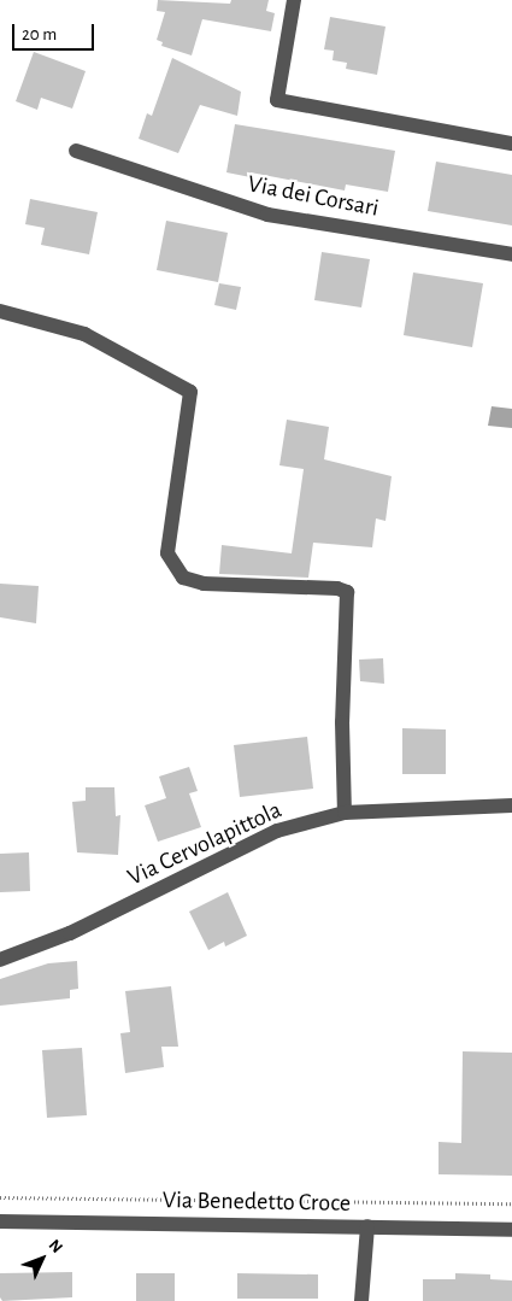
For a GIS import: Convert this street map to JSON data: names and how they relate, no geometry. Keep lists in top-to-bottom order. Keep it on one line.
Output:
{"streets":{"street":["Via dei Corsari","Via Cervolapittola","Via Benedetto Croce"]},"scale_bar":"20 m","north":"top right"}
